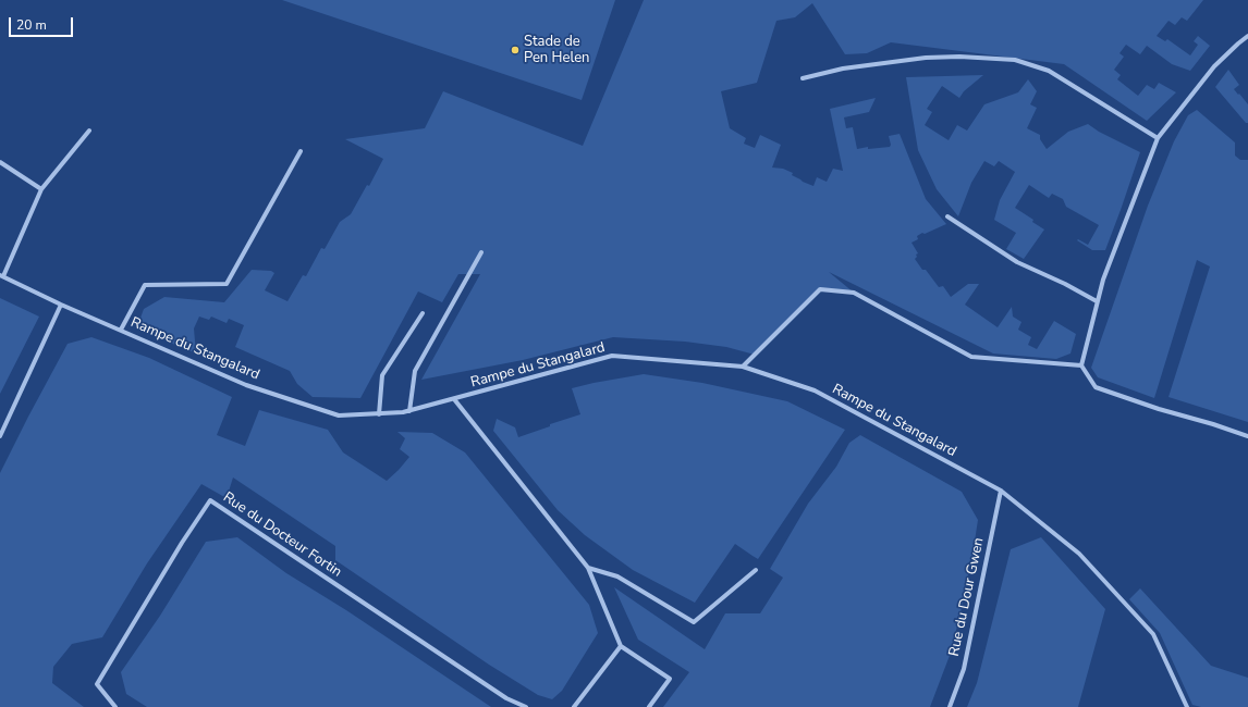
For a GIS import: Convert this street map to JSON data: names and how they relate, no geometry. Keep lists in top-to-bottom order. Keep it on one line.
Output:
{"streets":{"street":["Rampe du Stangalard","Rue du Docteur Fortin","Rue du Dour Gwen"]},"crossings":[["Rampe du Stangalard","Rue du Dour Gwen"]],"places":["Stade de Pen Helen"],"scale_bar":"20 m"}
